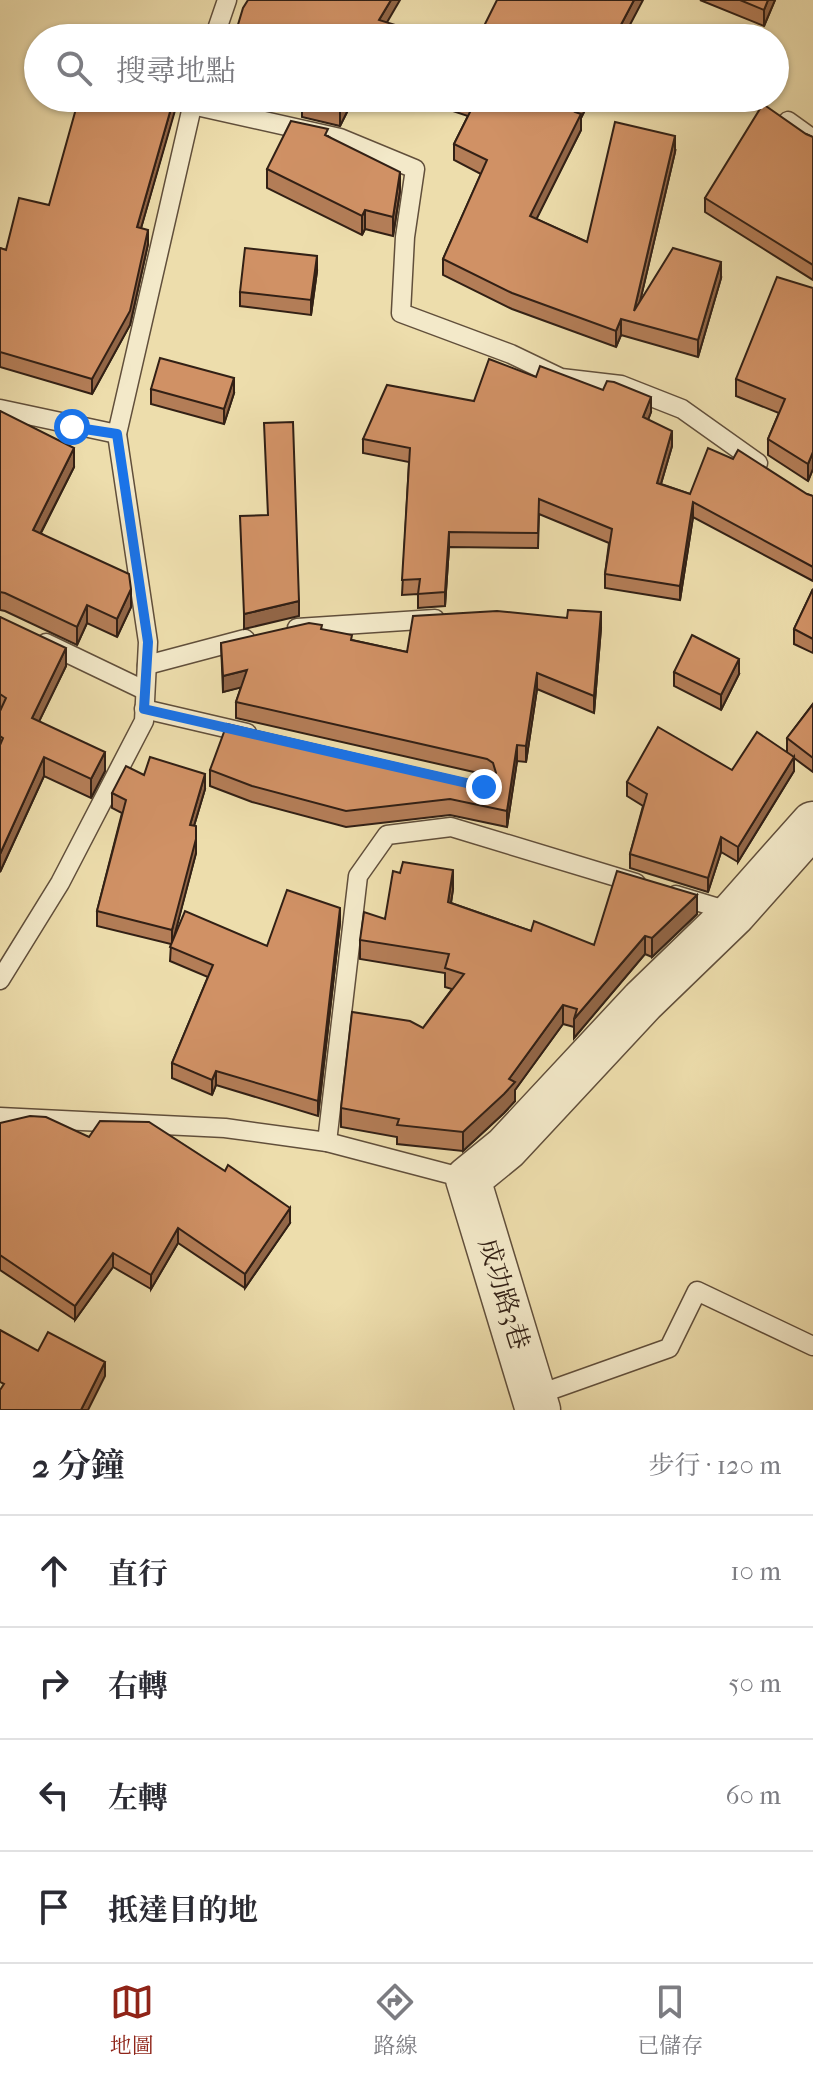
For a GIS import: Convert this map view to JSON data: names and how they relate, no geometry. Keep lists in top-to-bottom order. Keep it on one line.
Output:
{"streets":{"street":["成功路3巷"]},"page":{"search":"搜尋地點","heading":["2 分鐘","步行 · 120 m"],"list":[["直行","10 m"],["右轉","50 m"],["左轉","60 m"],"抵達目的地"],"nav":["地圖","路線","已儲存"]}}
